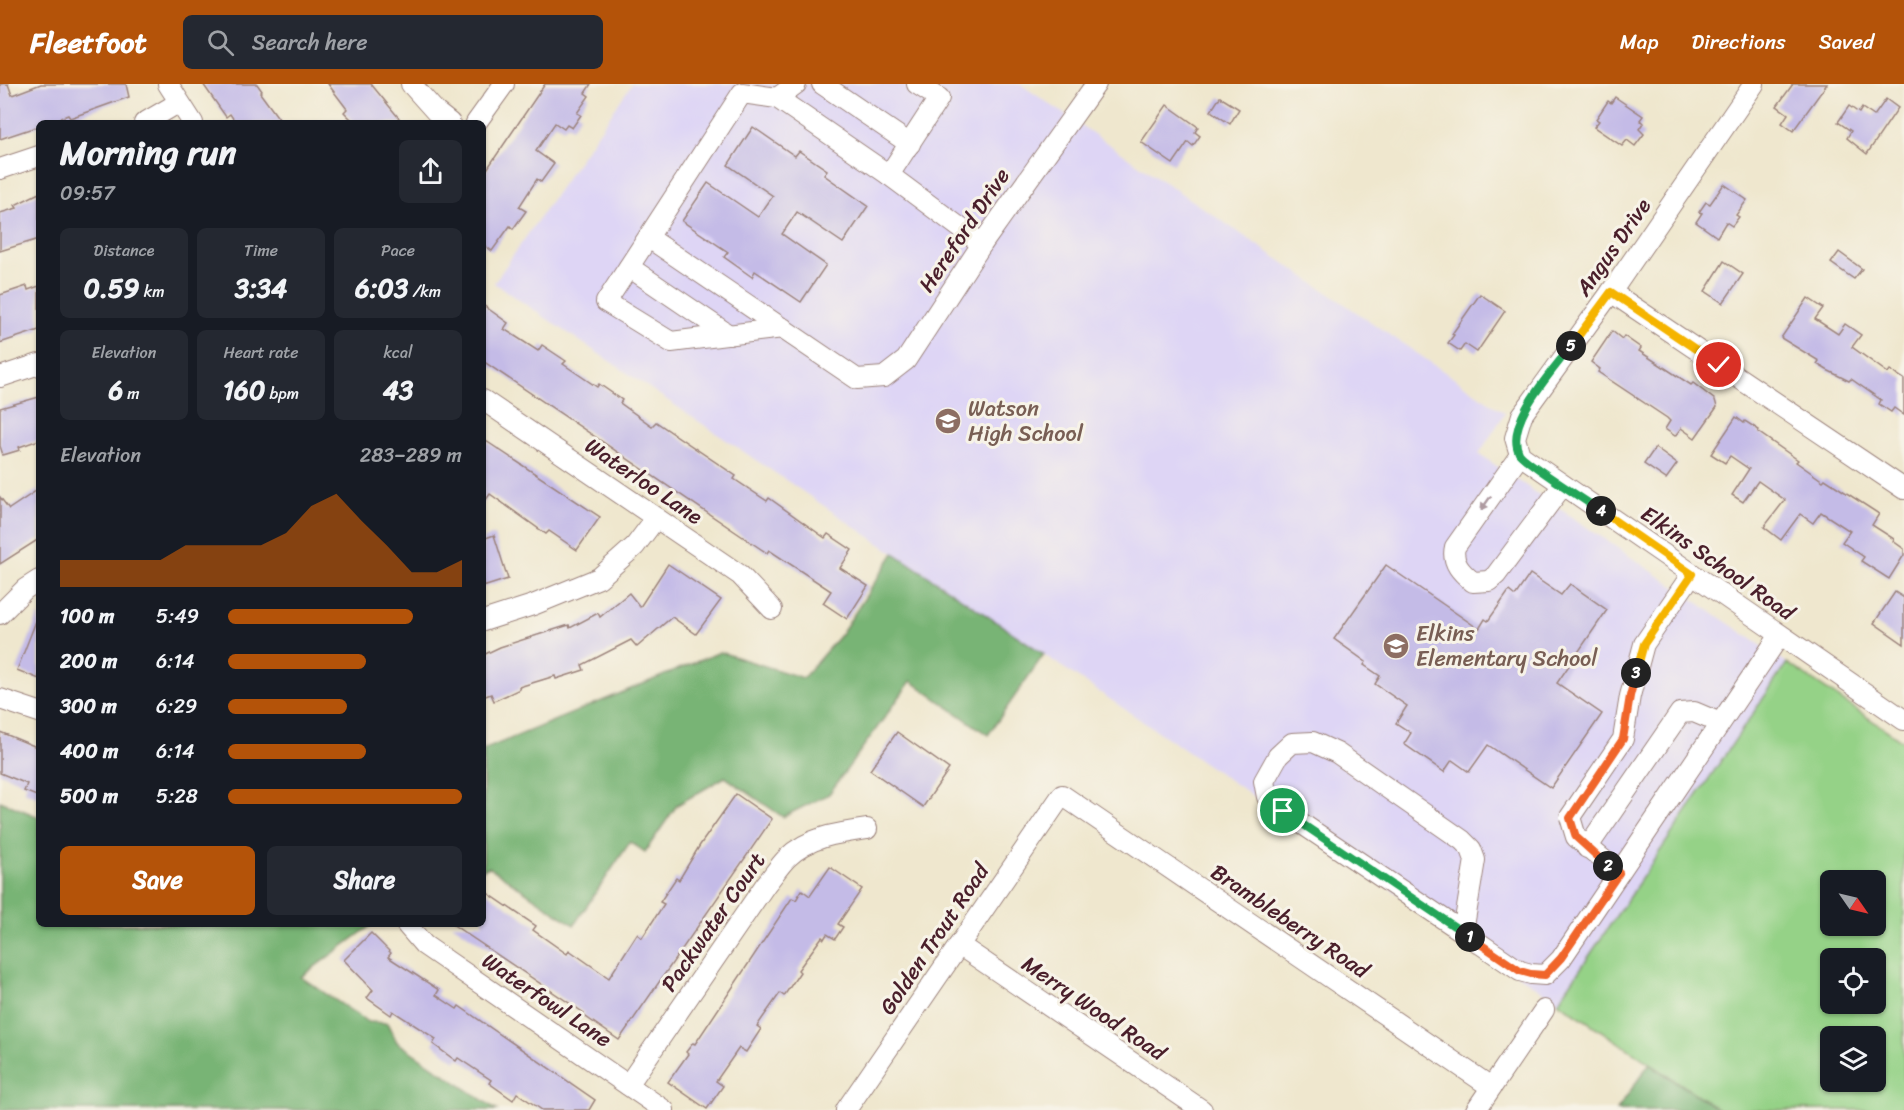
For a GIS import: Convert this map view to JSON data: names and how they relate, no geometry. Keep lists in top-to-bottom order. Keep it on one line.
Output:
{"streets":{"street":["Hereford Drive","Angus Drive","Waterloo Lane","Elkins School Road","Brambleberry Road","Packwater Court","Golden Trout Road","Waterfowl Lane","Merry Wood Road"]},"crossings":[["Angus Drive","Elkins School Road"],["Brambleberry Road","Golden Trout Road"],["Packwater Court","Waterfowl Lane"],["Golden Trout Road","Merry Wood Road"]],"places":{"school or university":["Watson High School","Elkins Elementary School"]},"north":"bottom right","page":{"header":"Fleetfoot","search":"Search here","nav":["Map","Directions","Saved"],"heading":["Morning run","09:57"],"stats":[["Distance","0.59 km"],["Time","3:34"],["Pace","6:03 /km"],["Elevation","6 m"],["Heart rate","160 bpm"],["kcal","43"]],"pins":["5","4","3","2","1"],"chart":["Elevation","283–289 m"],"list":[{"name":"100 m","note":"5:49"},{"name":"200 m","note":"6:14"},{"name":"300 m","note":"6:29"},{"name":"400 m","note":"6:14"},{"name":"500 m","note":"5:28"}],"buttons":["Save","Share"]}}
